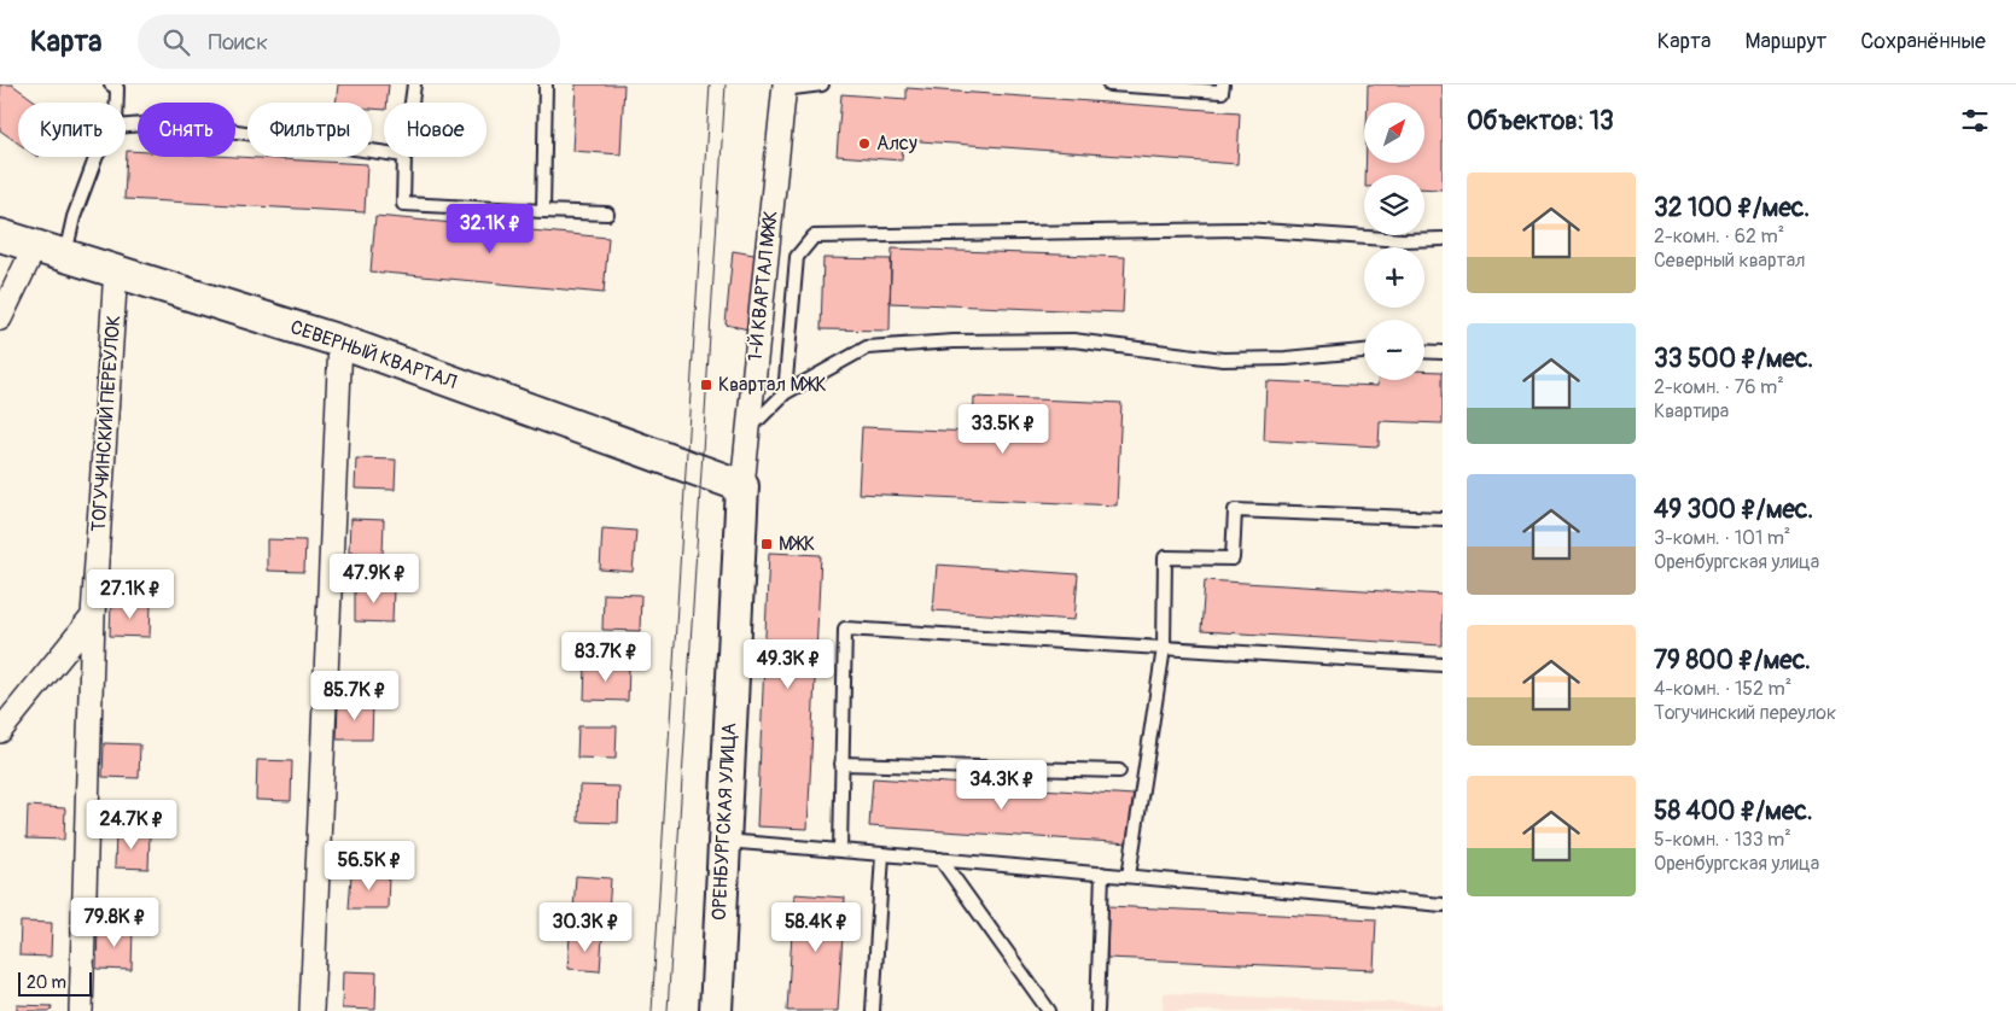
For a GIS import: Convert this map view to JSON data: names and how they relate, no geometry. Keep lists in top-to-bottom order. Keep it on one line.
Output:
{"streets":{"main road":["СЕВЕРНЫЙ КВАРТАЛ","ОРЕНБУРГСКАЯ УЛИЦА"],"street":["1-Й КВАРТАЛ МЖК","ТОГУЧИНСКИЙ ПЕРЕУЛОК"]},"crossings":[["1-Й КВАРТАЛ МЖК","СЕВЕРНЫЙ КВАРТАЛ"],["1-Й КВАРТАЛ МЖК","ОРЕНБУРГСКАЯ УЛИЦА"],["СЕВЕРНЫЙ КВАРТАЛ","ТОГУЧИНСКИЙ ПЕРЕУЛОК"],["СЕВЕРНЫЙ КВАРТАЛ","ОРЕНБУРГСКАЯ УЛИЦА"]],"places":{"other":["Алсу"],"transit":["Квартал МЖК","МЖК"]},"scale_bar":"20 m","north":"top right","page":{"header":"Карта","search":"Поиск","nav":["Карта","Маршрут","Сохранённые"],"heading":"Объектов: 13","map_buttons":["+","−"],"chip":["Купить","Снять","Фильтры","Новое"],"list":[{"name":"32 100 ₽/мес.","note":"2-комн. · 62 m² · Северный квартал"},{"name":"33 500 ₽/мес.","note":"2-комн. · 76 m² · Квартира"},{"name":"49 300 ₽/мес.","note":"3-комн. · 101 m² · Оренбургская улица"},{"name":"79 800 ₽/мес.","note":"4-комн. · 152 m² · Тогучинский переулок"},{"name":"58 400 ₽/мес.","note":"5-комн. · 133 m² · Оренбургская улица"}],"price":["32.1K ₽","33.5K ₽","47.9K ₽","27.1K ₽","83.7K ₽","49.3K ₽","85.7K ₽","34.3K ₽","24.7K ₽","56.5K ₽","79.8K ₽","30.3K ₽","58.4K ₽"],"scale":"20 m"}}
